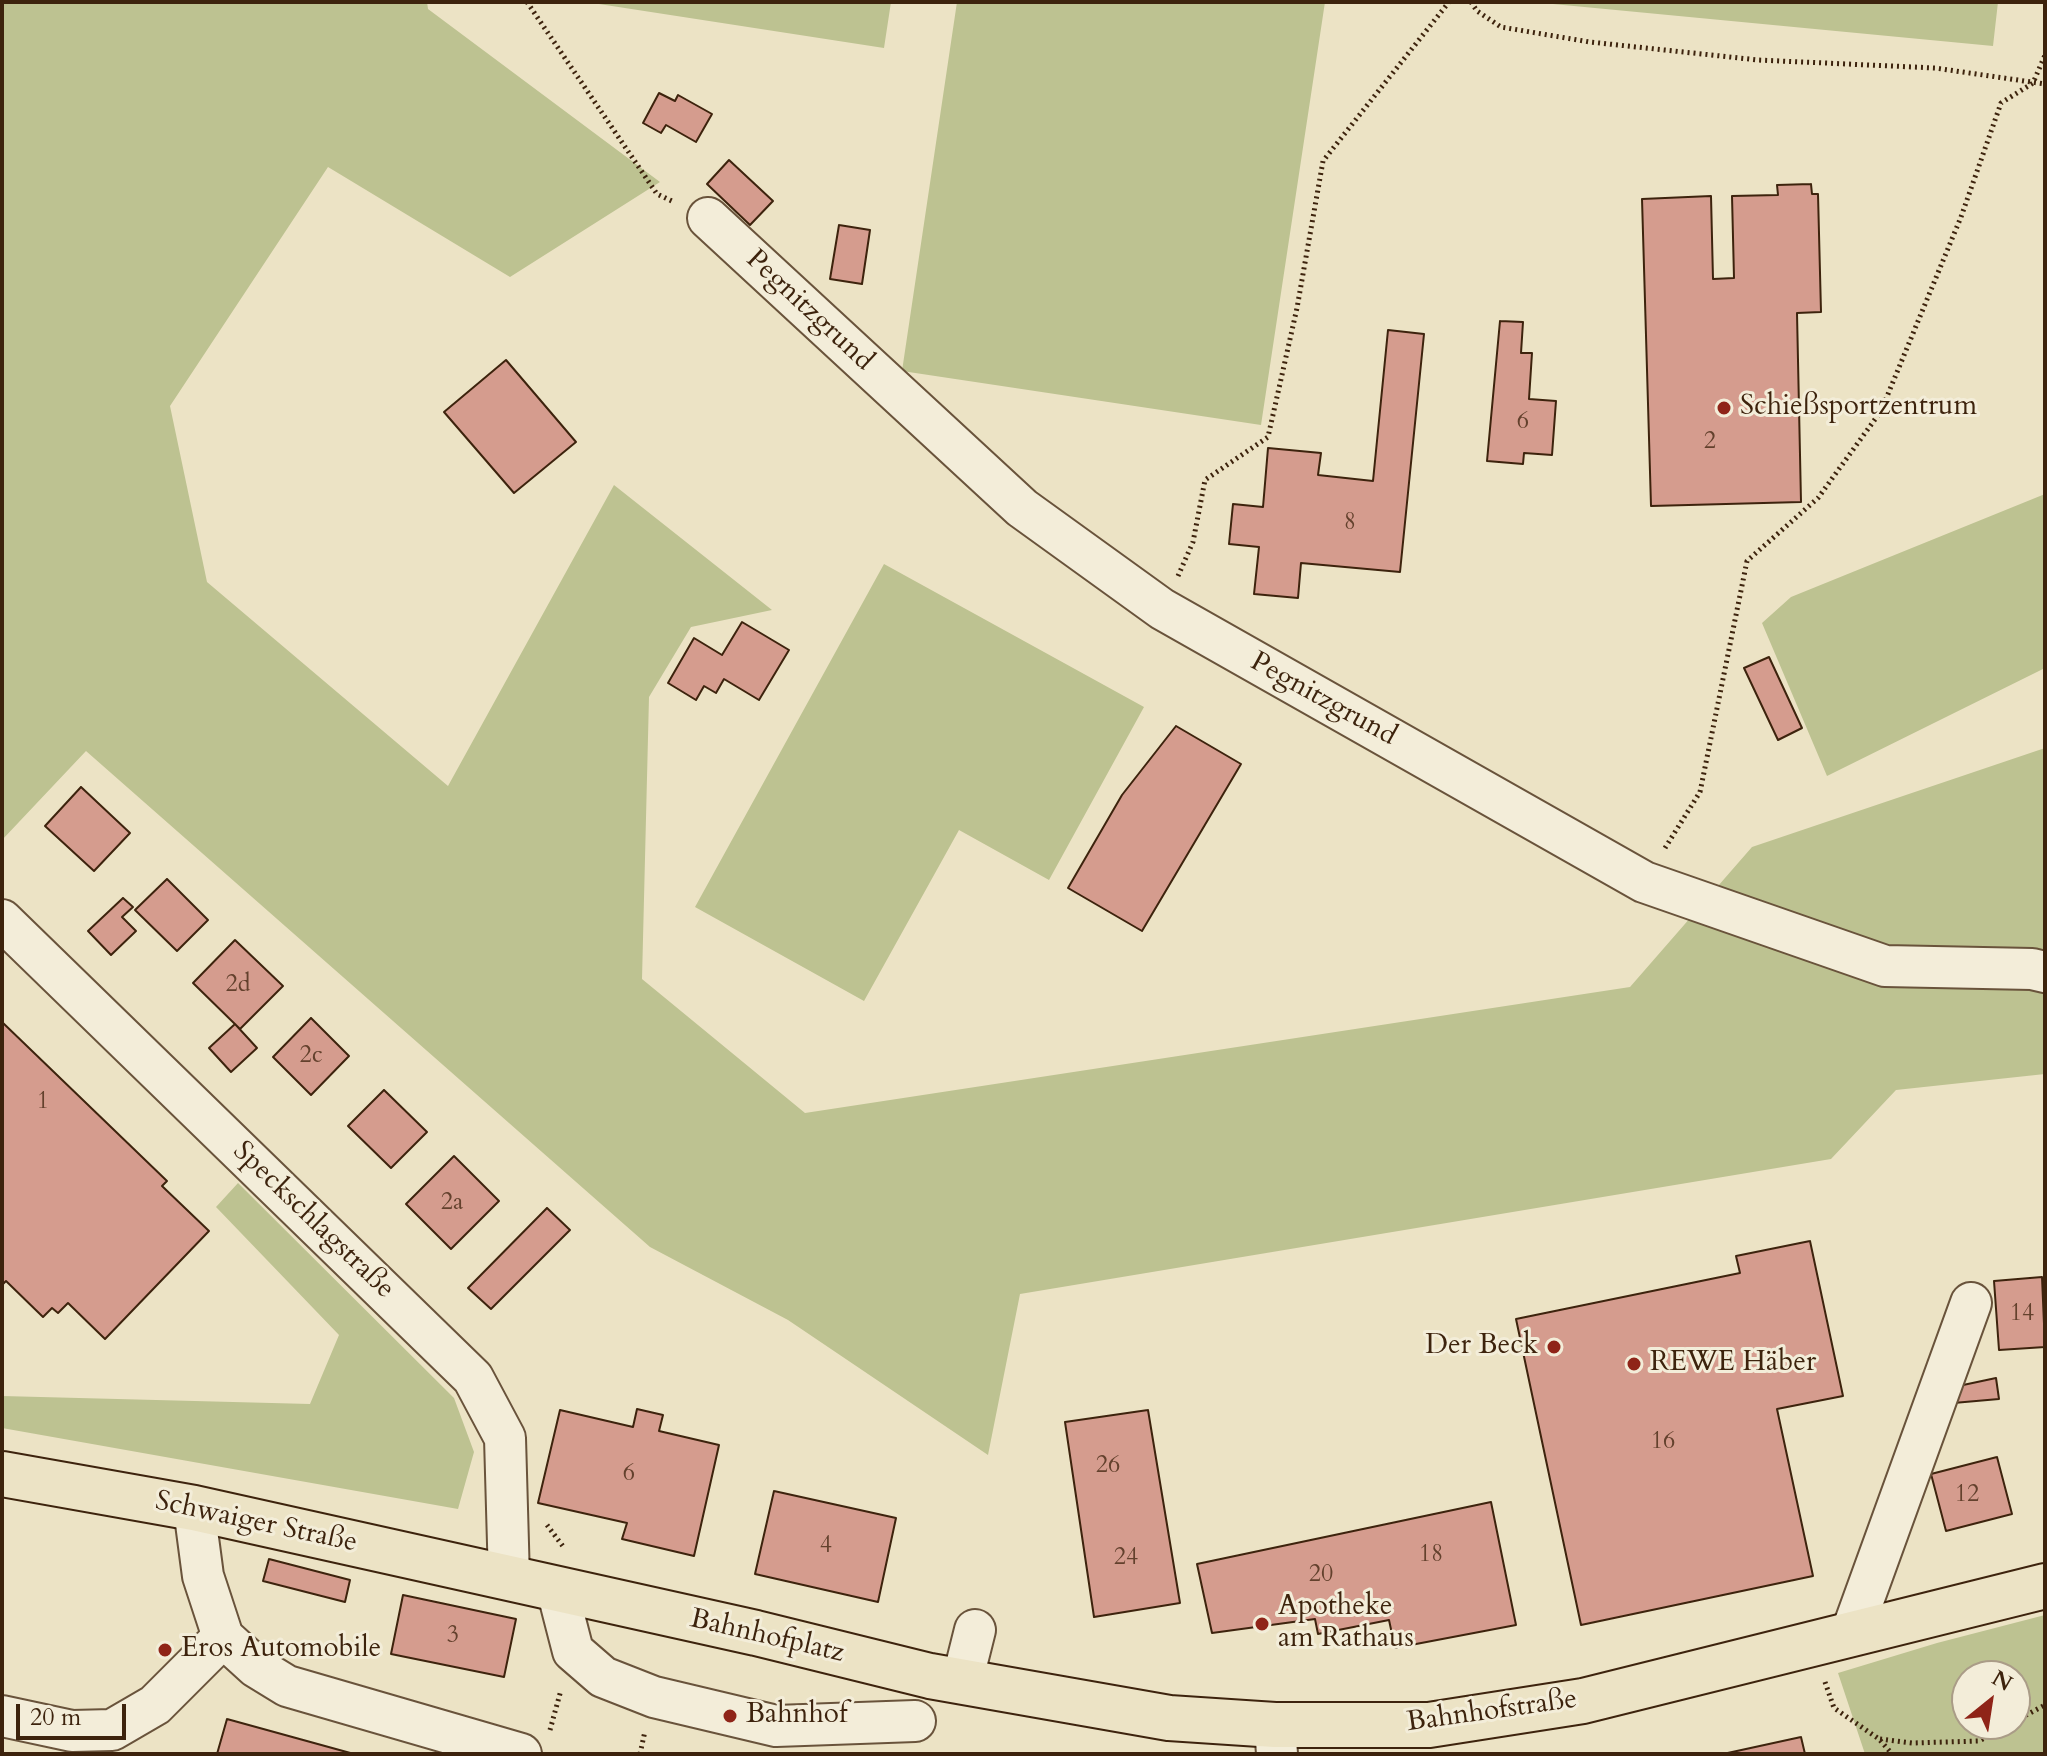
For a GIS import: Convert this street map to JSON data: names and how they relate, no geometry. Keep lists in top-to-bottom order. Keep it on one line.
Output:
{"streets":{"main road":["Schwaiger Straße","Bahnhofplatz","Bahnhofstraße"],"street":["Pegnitzgrund","Speckschlagstraße"]},"crossings":[["Speckschlagstraße","Schwaiger Straße"],["Speckschlagstraße","Bahnhofplatz"],["Schwaiger Straße","Bahnhofplatz"],["Bahnhofplatz","Bahnhofstraße"]],"places":["Schießsportzentrum","Der Beck","REWE Häber","Apotheke am Rathaus","Eros Automobile","Bahnhof"],"house_numbers":["6","2","8","2d","2c","1","2a","14","16","26","6","12","4","18","24","20","3"],"scale_bar":"20 m","north":"top right"}
